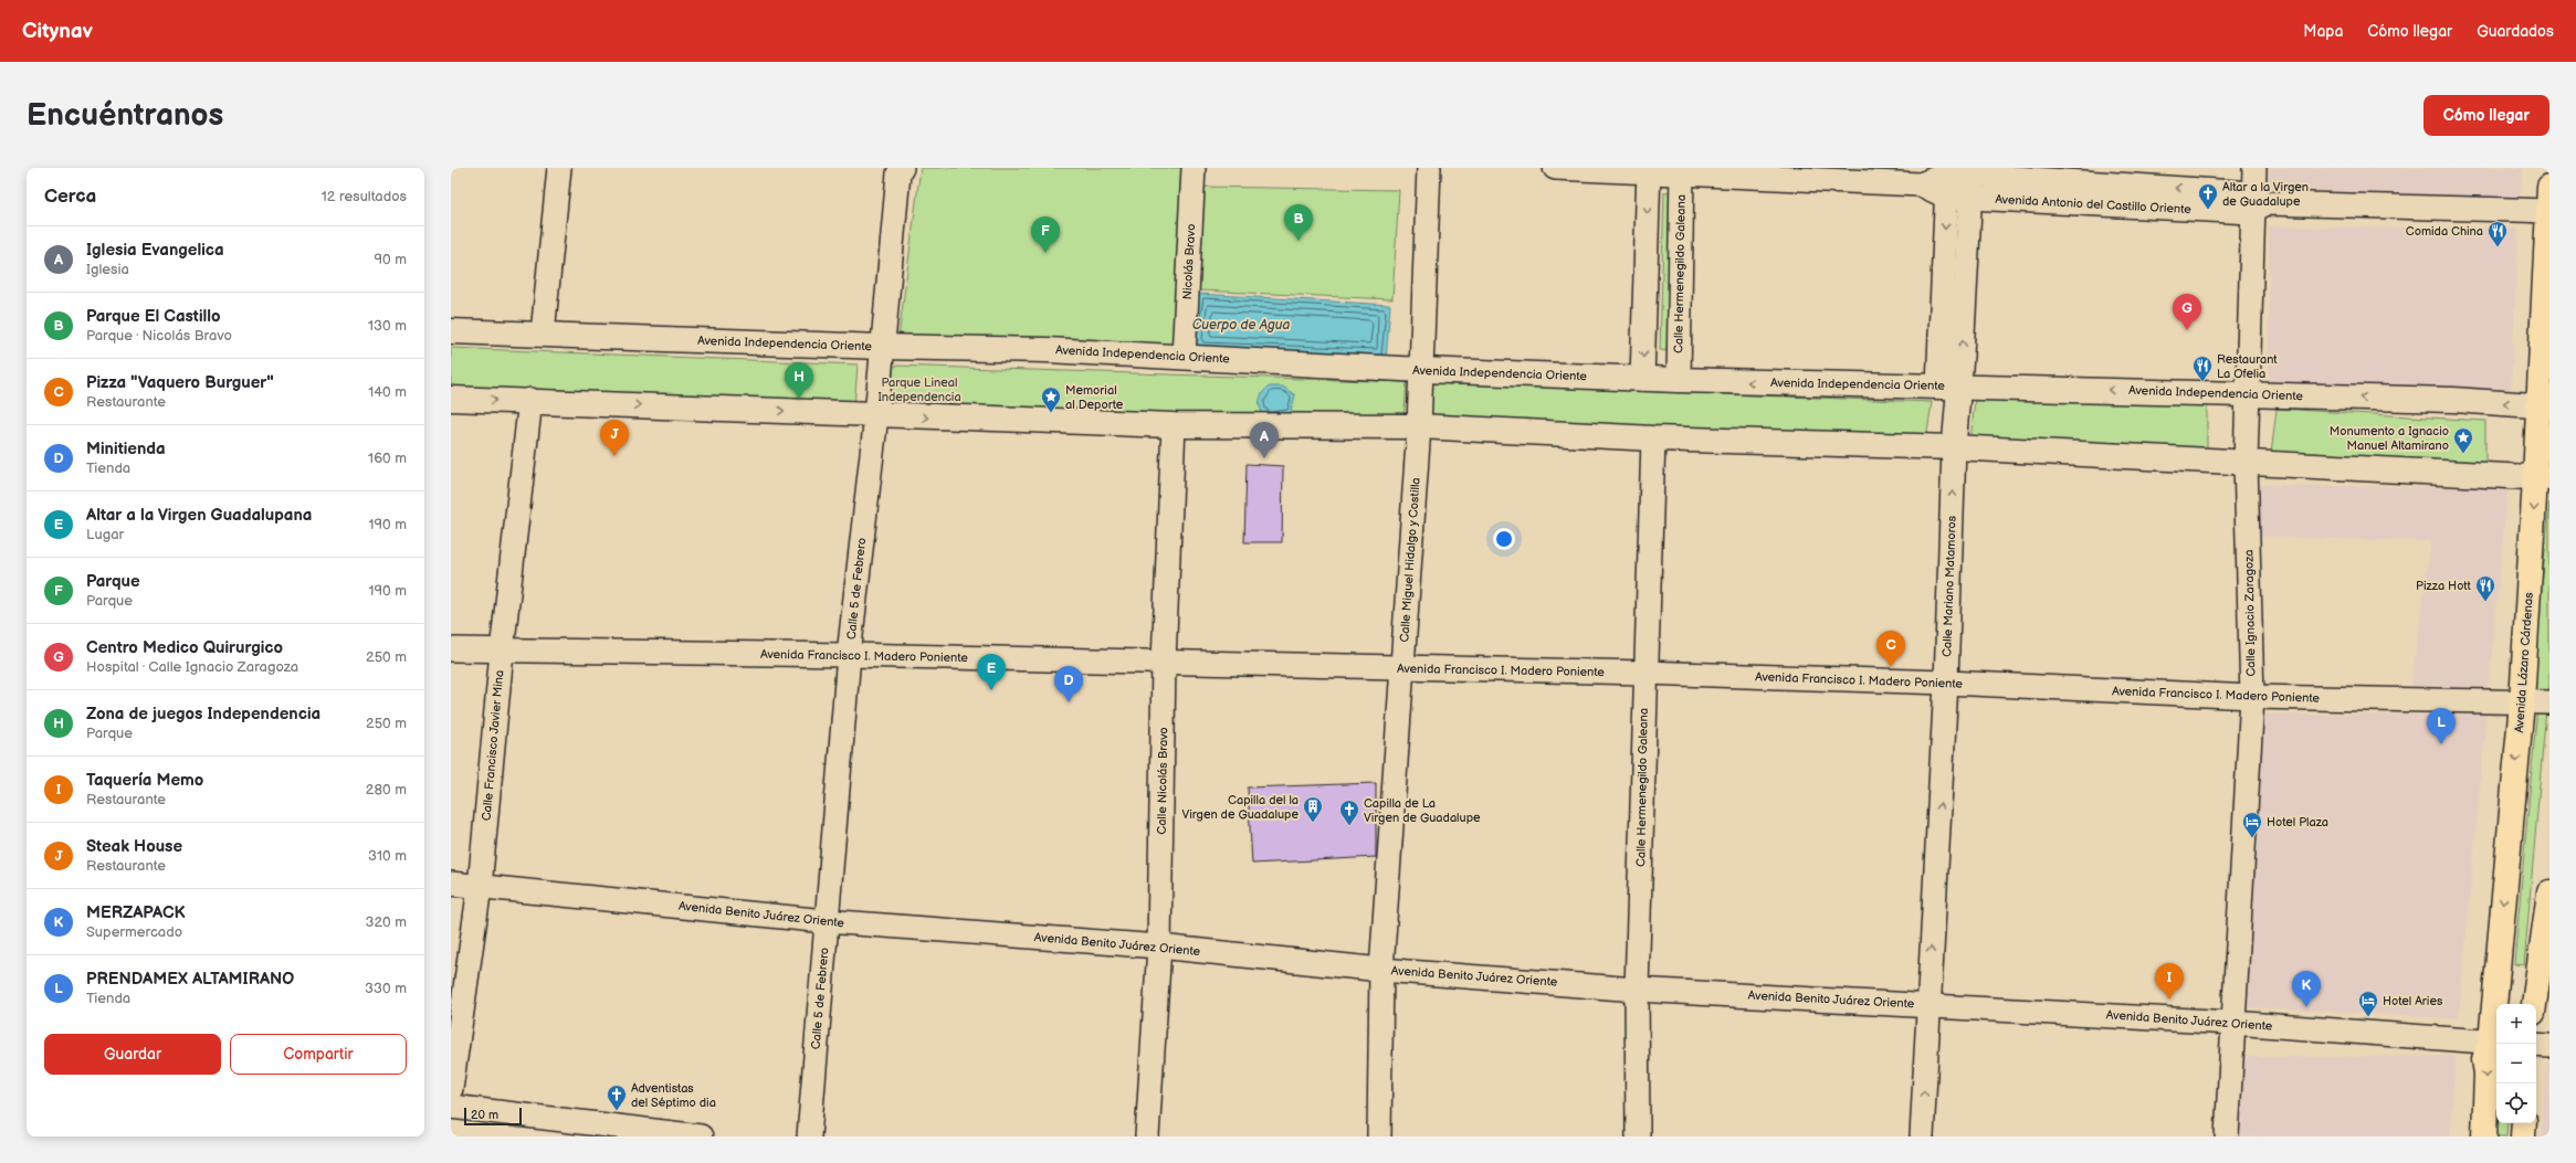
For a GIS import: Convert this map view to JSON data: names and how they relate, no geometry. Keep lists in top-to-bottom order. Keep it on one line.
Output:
{"streets":{"main road":["Avenida Lázaro Cárdenas"],"street":["Avenida Antonio del Castillo Oriente","Nicolás Bravo","Calle Hermenegildo Galeana","Avenida Independencia Oriente","Calle Miguel Hidalgo y Costilla","Calle Mariano Matamoros","Calle 5 de Febrero","Calle Ignacio Zaragoza","Avenida Francisco I. Madero Poniente","Calle Francisco Javier Mina","Calle Nicolás Bravo","Avenida Benito Juárez Oriente"]},"crossings":[["Avenida Antonio del Castillo Oriente","Calle Hermenegildo Galeana"],["Avenida Antonio del Castillo Oriente","Calle Mariano Matamoros"],["Avenida Antonio del Castillo Oriente","Calle Ignacio Zaragoza"],["Avenida Antonio del Castillo Oriente","Avenida Lázaro Cárdenas"],["Nicolás Bravo","Avenida Independencia Oriente"],["Calle Hermenegildo Galeana","Avenida Independencia Oriente"],["Calle Hermenegildo Galeana","Avenida Francisco I. Madero Poniente"],["Calle Hermenegildo Galeana","Avenida Benito Juárez Oriente"],["Avenida Independencia Oriente","Calle Miguel Hidalgo y Costilla"],["Avenida Independencia Oriente","Calle Mariano Matamoros"],["Avenida Independencia Oriente","Calle 5 de Febrero"],["Avenida Independencia Oriente","Calle Ignacio Zaragoza"],["Avenida Independencia Oriente","Avenida Lázaro Cárdenas"],["Calle Miguel Hidalgo y Costilla","Avenida Francisco I. Madero Poniente"],["Calle Miguel Hidalgo y Costilla","Avenida Benito Juárez Oriente"],["Calle Mariano Matamoros","Avenida Francisco I. Madero Poniente"],["Calle Mariano Matamoros","Avenida Benito Juárez Oriente"],["Calle 5 de Febrero","Avenida Francisco I. Madero Poniente"],["Calle 5 de Febrero","Avenida Benito Juárez Oriente"],["Calle Ignacio Zaragoza","Avenida Francisco I. Madero Poniente"],["Calle Ignacio Zaragoza","Avenida Benito Juárez Oriente"],["Avenida Francisco I. Madero Poniente","Avenida Lázaro Cárdenas"],["Avenida Francisco I. Madero Poniente","Calle Francisco Javier Mina"],["Avenida Francisco I. Madero Poniente","Calle Nicolás Bravo"],["Avenida Lázaro Cárdenas","Avenida Benito Juárez Oriente"],["Calle Francisco Javier Mina","Avenida Benito Juárez Oriente"],["Calle Nicolás Bravo","Avenida Benito Juárez Oriente"]],"one_way":["Avenida Lázaro Cárdenas"],"water":["Cuerpo de Agua"],"parks":["Parque Lineal Independencia"],"places":{"church":["Altar a la Virgen de Guadalupe","Capilla de La Virgen de Guadalupe","Adventistas del Séptimo dia"],"restaurant":["Comida China","Restaurant La Ofelia","Pizza Hott"],"place":["Memorial al Deporte","Monumento a Ignacio Manuel Altamirano"],"building":["Capilla del la Virgen de Guadalupe"],"hotel":["Hotel Plaza","Hotel Aries"]},"scale_bar":"20 m","page":{"header":"Citynav","nav":["Mapa","Cómo llegar","Guardados"],"buttons":["Cómo llegar",["Guardar","Compartir"]],"title":"Encuéntranos","heading":["Cerca","12 resultados"],"pins":["B","F","G","H","J","A","C","E","D","L","I","K"],"list":[{"mark":"A","name":"Iglesia Evangelica","note":"Iglesia","value":"90 m"},{"mark":"B","name":"Parque El Castillo","note":"Parque · Nicolás Bravo","value":"130 m"},{"mark":"C","name":"Pizza \"Vaquero Burguer\"","note":"Restaurante","value":"140 m"},{"mark":"D","name":"Minitienda","note":"Tienda","value":"160 m"},{"mark":"E","name":"Altar a la Virgen Guadalupana","note":"Lugar","value":"190 m"},{"mark":"F","name":"Parque","note":"Parque","value":"190 m"},{"mark":"G","name":"Centro Medico Quirurgico","note":"Hospital · Calle Ignacio Zaragoza","value":"250 m"},{"mark":"H","name":"Zona de juegos Independencia","note":"Parque","value":"250 m"},{"mark":"I","name":"Taquería Memo","note":"Restaurante","value":"280 m"},{"mark":"J","name":"Steak House","note":"Restaurante","value":"310 m"},{"mark":"K","name":"MERZAPACK","note":"Supermercado","value":"320 m"},{"mark":"L","name":"PRENDAMEX ALTAMIRANO","note":"Tienda","value":"330 m"}],"map_buttons":["+","−"],"scale":"20 m"}}
